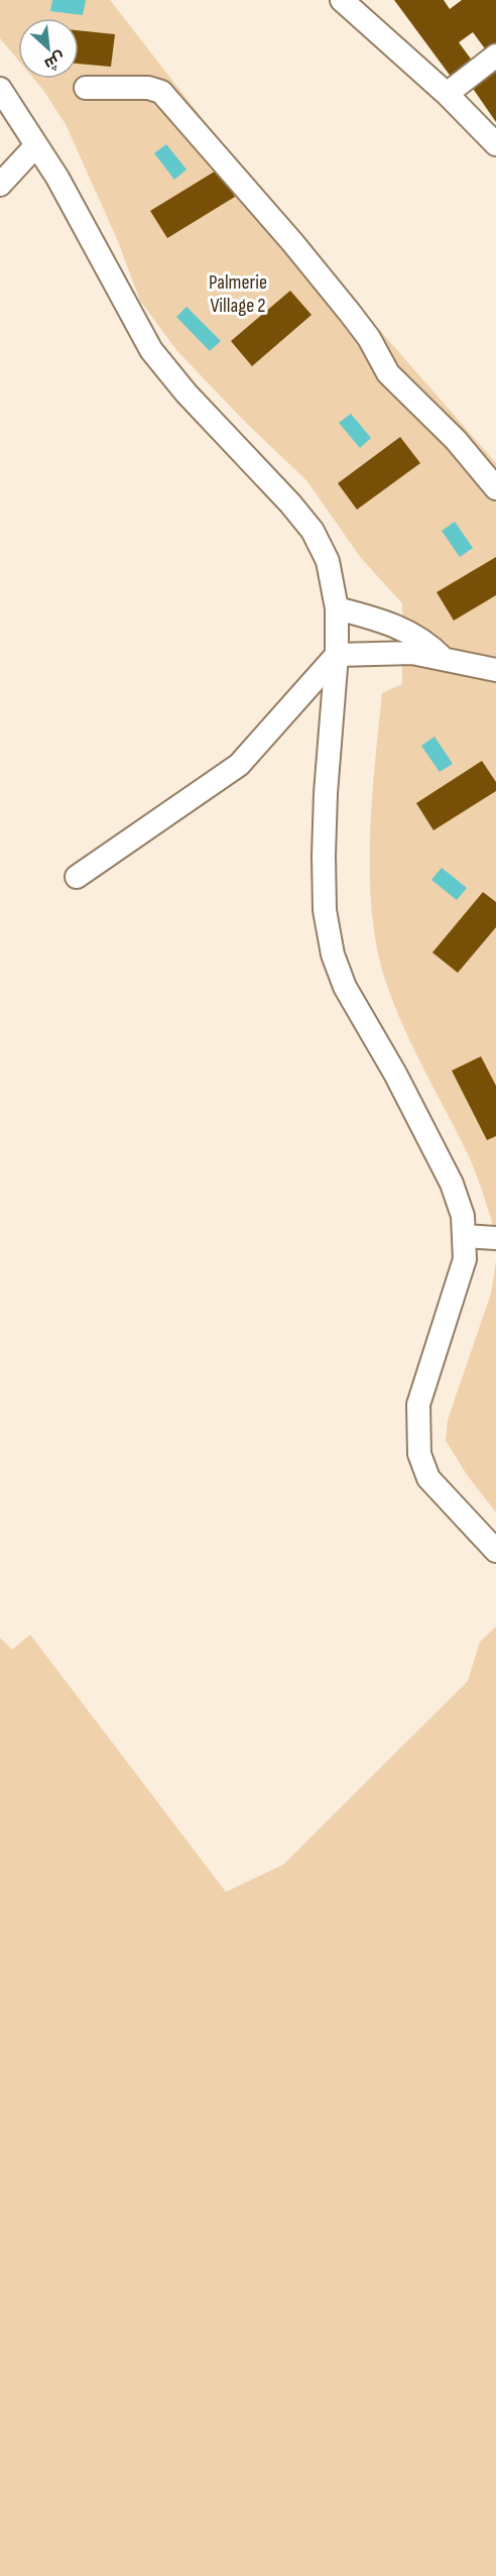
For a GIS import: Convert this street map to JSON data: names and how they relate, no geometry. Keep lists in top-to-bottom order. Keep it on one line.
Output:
{"parks":["Palmerie Village 2"],"north":"bottom right"}
